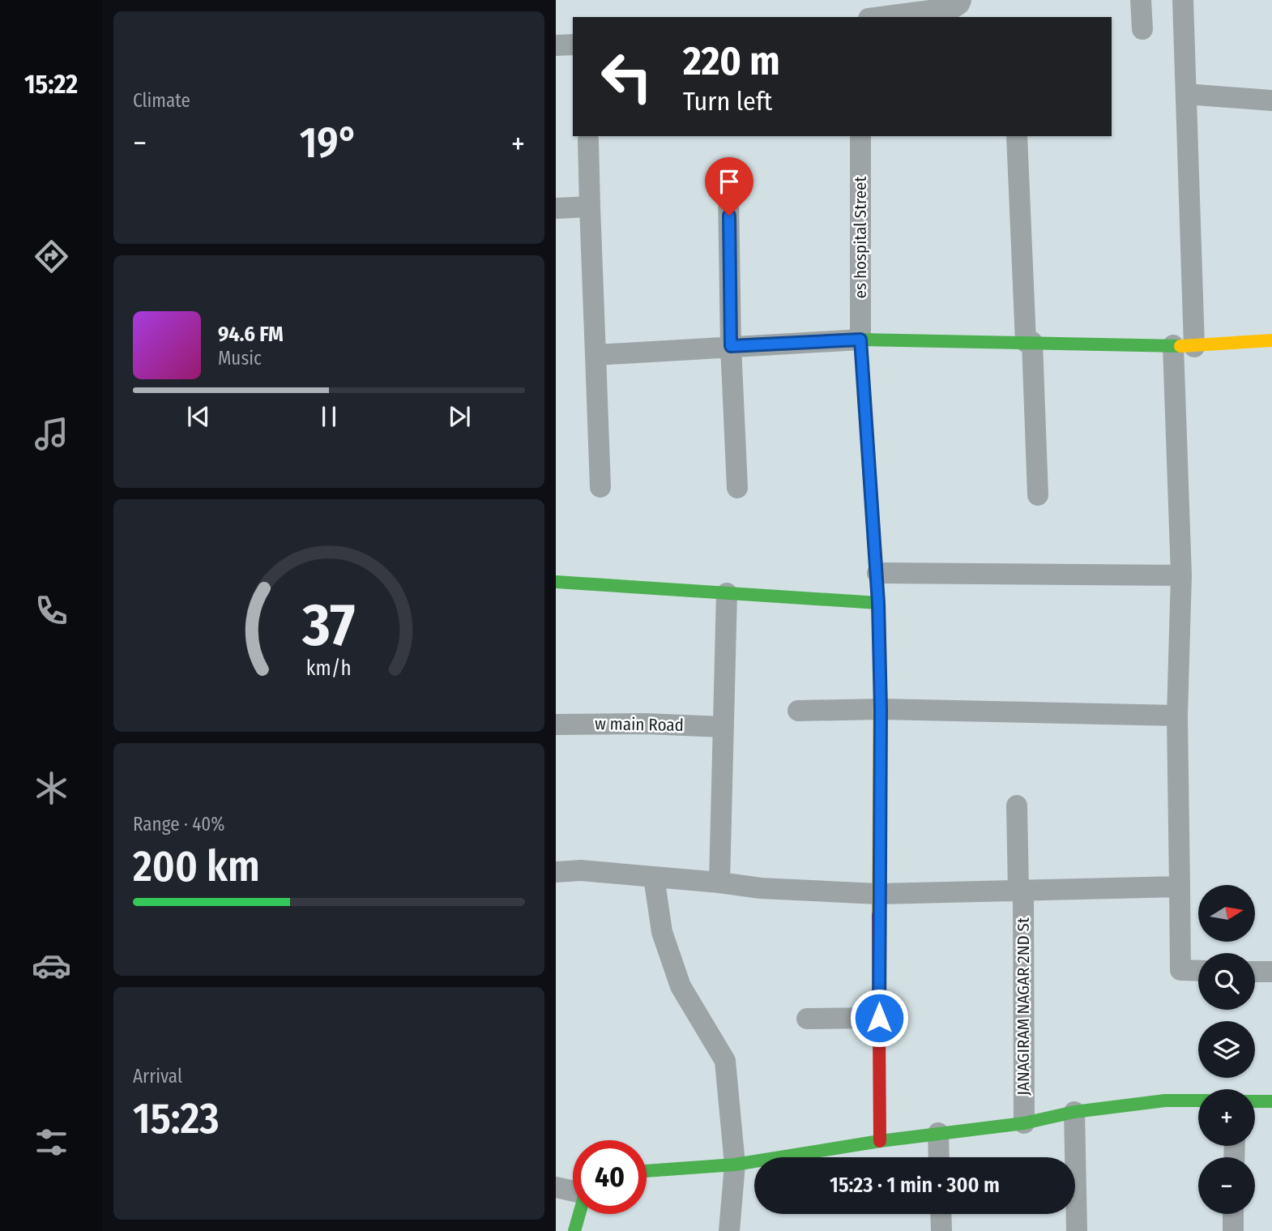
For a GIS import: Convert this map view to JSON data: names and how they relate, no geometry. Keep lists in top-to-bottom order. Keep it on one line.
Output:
{"streets":{"street":["es hospital Street","w main Road","JANAGIRAM NAGAR 2ND St"]},"north":"right","page":{"tabs":"15:22","tile":["Climate",["Range · 40%","200 km"],["Arrival","15:23"]],"turn":["220 m","Turn left"],"heat":["−","19°","+"],"song":["94.6 FM","Music"],"map_buttons":["+","−"],"limit":"40","trip":"15:23 · 1 min · 300 m","gauge":["37","km/h"]}}
